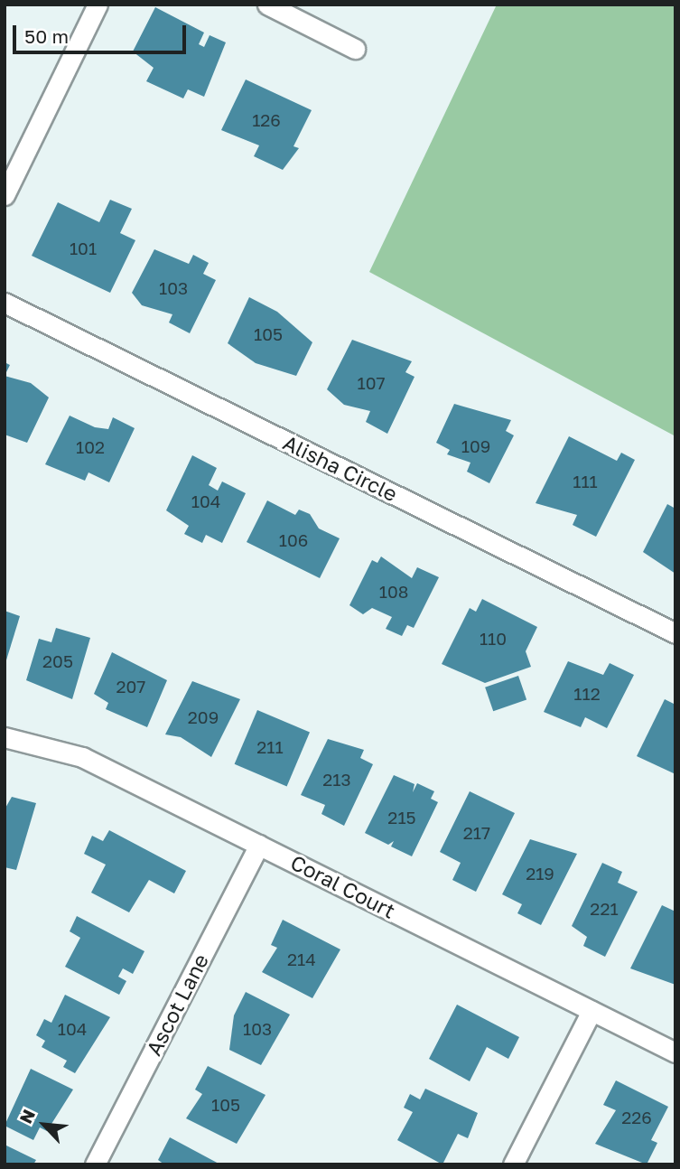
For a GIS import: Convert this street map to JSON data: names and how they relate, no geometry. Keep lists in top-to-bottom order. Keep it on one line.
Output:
{"streets":{"street":["Alisha Circle","Coral Court","Ascot Lane"]},"crossings":[["Coral Court","Ascot Lane"]],"house_numbers":["126","101","103","105","107","109","102","111","104","106","108","110","205","207","112","209","211","213","215","217","219","221","214","104","103","105","226"],"scale_bar":"50 m","north":"top left"}
